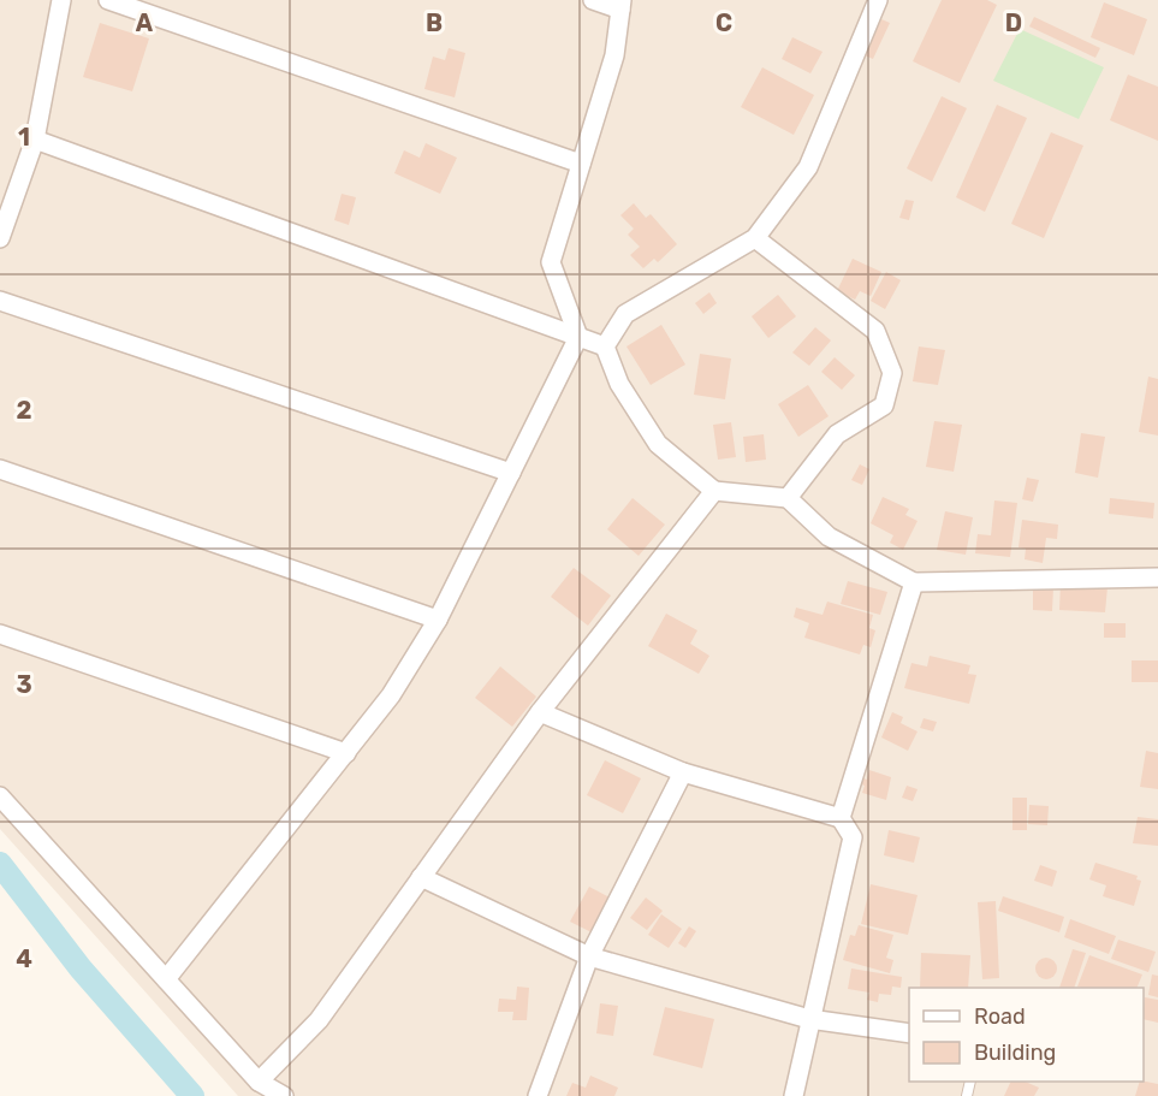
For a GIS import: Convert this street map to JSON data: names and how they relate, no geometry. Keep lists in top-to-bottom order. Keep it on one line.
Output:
{"legend":["Road","Building"],"grid":{"columns":["A","B","C","D"],"rows":["1","2","3","4"]}}
